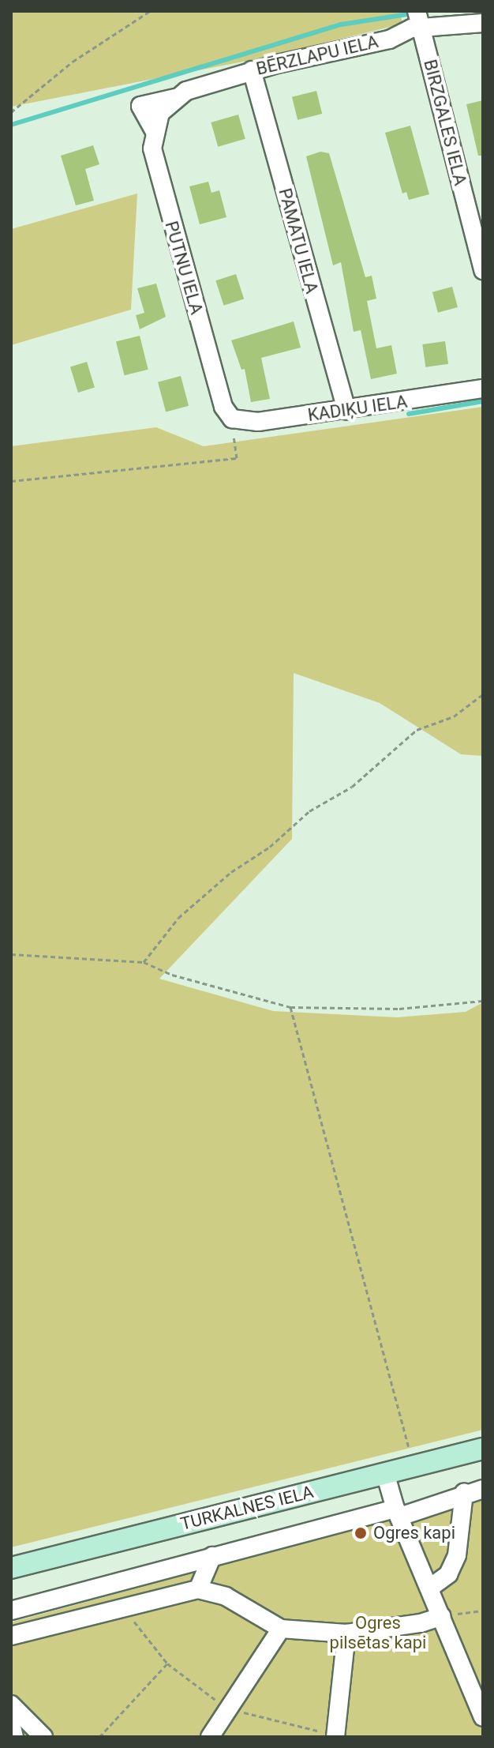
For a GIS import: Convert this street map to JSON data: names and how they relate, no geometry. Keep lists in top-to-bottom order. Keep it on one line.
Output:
{"streets":{"main road":["TURKALNES IELA"],"street":["BĒRZLAPU IELA","BIRZGALES IELA","PAMATU IELA","PUTNU IELA","KADIĶU IELA"]},"crossings":[["BĒRZLAPU IELA","BIRZGALES IELA"],["BĒRZLAPU IELA","PAMATU IELA"],["BĒRZLAPU IELA","PUTNU IELA"],["PAMATU IELA","KADIĶU IELA"],["PUTNU IELA","KADIĶU IELA"]],"parks":["Ogres pilsētas kapi"],"places":["Ogres kapi"]}
